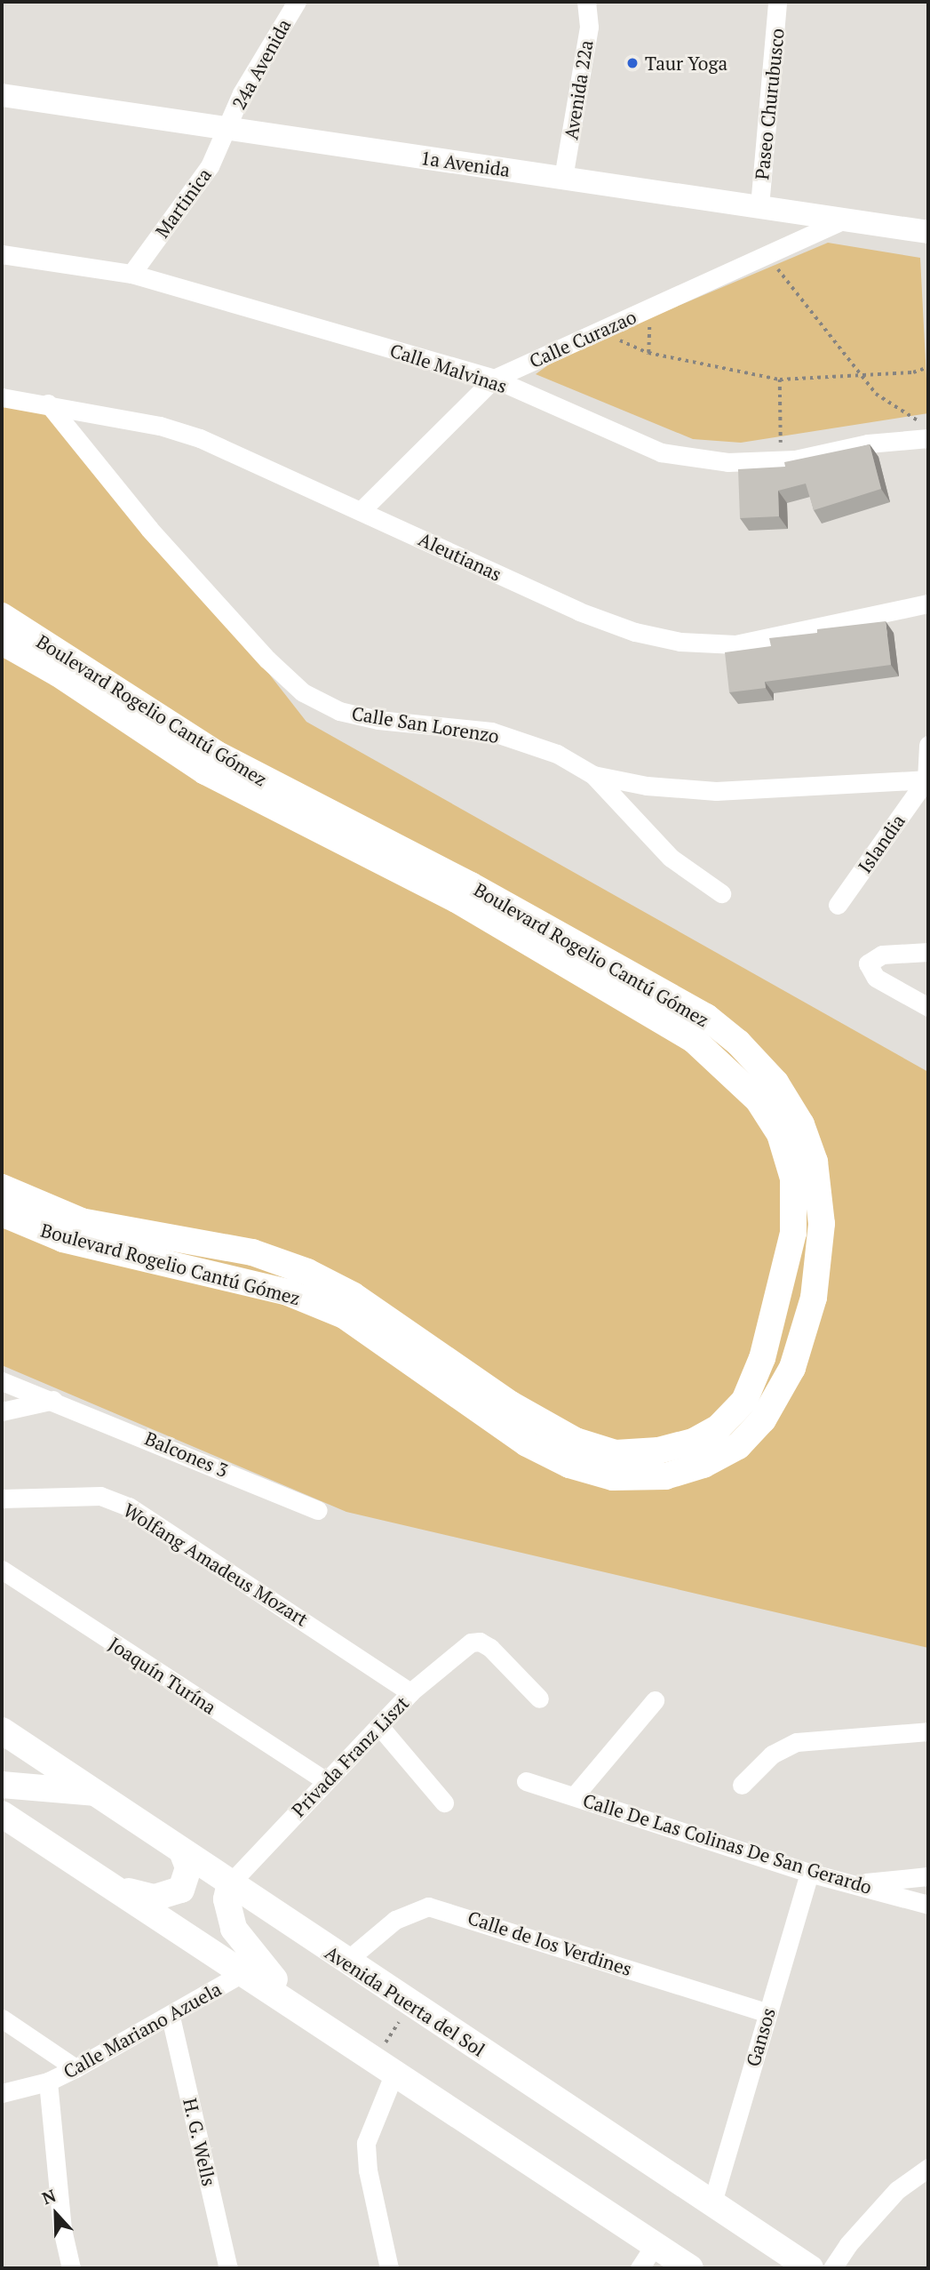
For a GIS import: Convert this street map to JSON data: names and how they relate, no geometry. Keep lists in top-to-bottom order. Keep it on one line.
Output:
{"streets":{"main road":["Boulevard Rogelio Cantú Gómez","Avenida Puerta del Sol"],"street":["24a Avenida","Avenida 22a","Paseo Churubusco","1a Avenida","Martinica","Calle Curazao","Calle Malvinas","Aleutianas","Calle San Lorenzo","Islandia","Balcones 3","Wolfang Amadeus Mozart","Joaquín Turína","Privada Franz Liszt","Calle De Las Colinas De San Gerardo","Calle de los Verdines","Calle Mariano Azuela","Gansos","H. G. Wells"]},"crossings":[["24a Avenida","1a Avenida"],["24a Avenida","Martinica"],["Avenida 22a","1a Avenida"],["Paseo Churubusco","1a Avenida"],["1a Avenida","Martinica"],["1a Avenida","Calle Curazao"],["Martinica","Calle Malvinas"],["Calle Curazao","Calle Malvinas"],["Calle Curazao","Aleutianas"],["Aleutianas","Calle San Lorenzo"],["Calle San Lorenzo","Islandia"],["Wolfang Amadeus Mozart","Privada Franz Liszt"],["Joaquín Turína","Privada Franz Liszt"],["Privada Franz Liszt","Avenida Puerta del Sol"],["Calle De Las Colinas De San Gerardo","Gansos"],["Calle de los Verdines","Avenida Puerta del Sol"],["Calle de los Verdines","Gansos"],["Avenida Puerta del Sol","Gansos"],["Calle Mariano Azuela","H. G. Wells"]],"places":["Taur Yoga"],"north":"top"}
